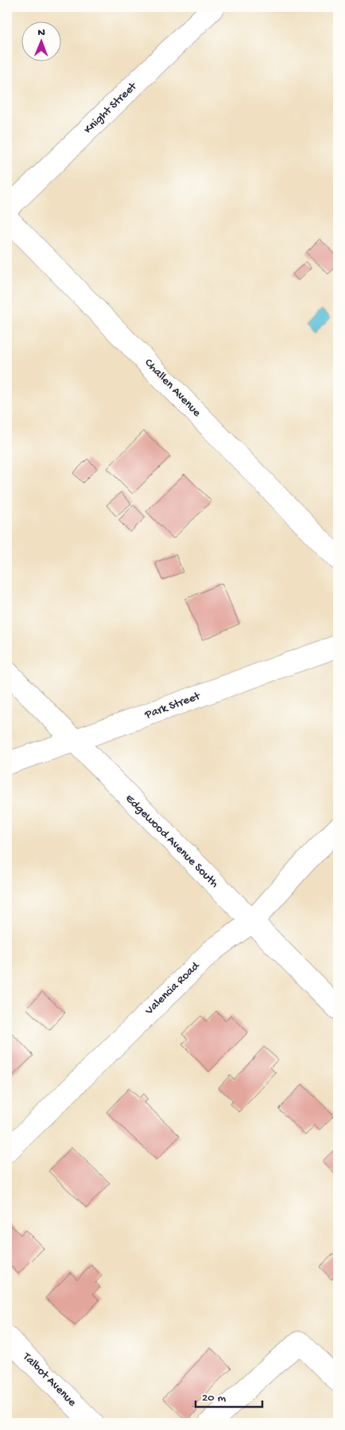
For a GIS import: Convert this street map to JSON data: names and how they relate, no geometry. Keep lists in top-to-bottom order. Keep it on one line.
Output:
{"streets":{"street":["Knight Street","Challen Avenue","Park Street","Edgewood Avenue South","Valencia Road","Talbot Avenue"]},"crossings":[["Park Street","Edgewood Avenue South"],["Edgewood Avenue South","Valencia Road"]],"scale_bar":"20 m","north":"top"}
